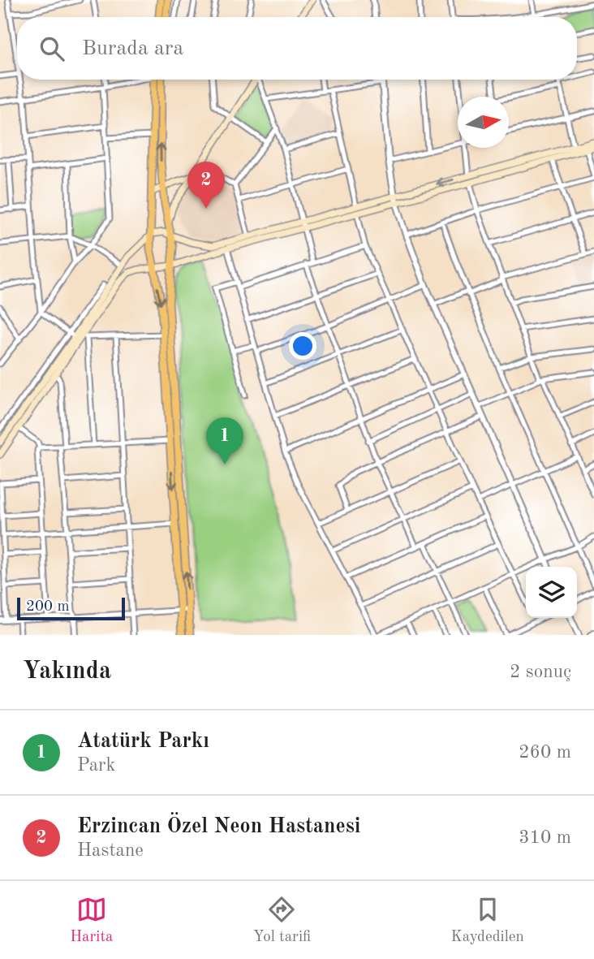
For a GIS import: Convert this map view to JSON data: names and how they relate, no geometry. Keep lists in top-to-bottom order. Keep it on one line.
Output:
{"scale_bar":"200 m","north":"right","page":{"search":"Burada ara","pins":["2","1"],"scale":"200 m","heading":["Yakında","2 sonuç"],"list":[{"mark":"1","name":"Atatürk Parkı","note":"Park","value":"260 m"},{"mark":"2","name":"Erzincan Özel Neon Hastanesi","note":"Hastane","value":"310 m"}],"nav":["Harita","Yol tarifi","Kaydedilen"]}}
